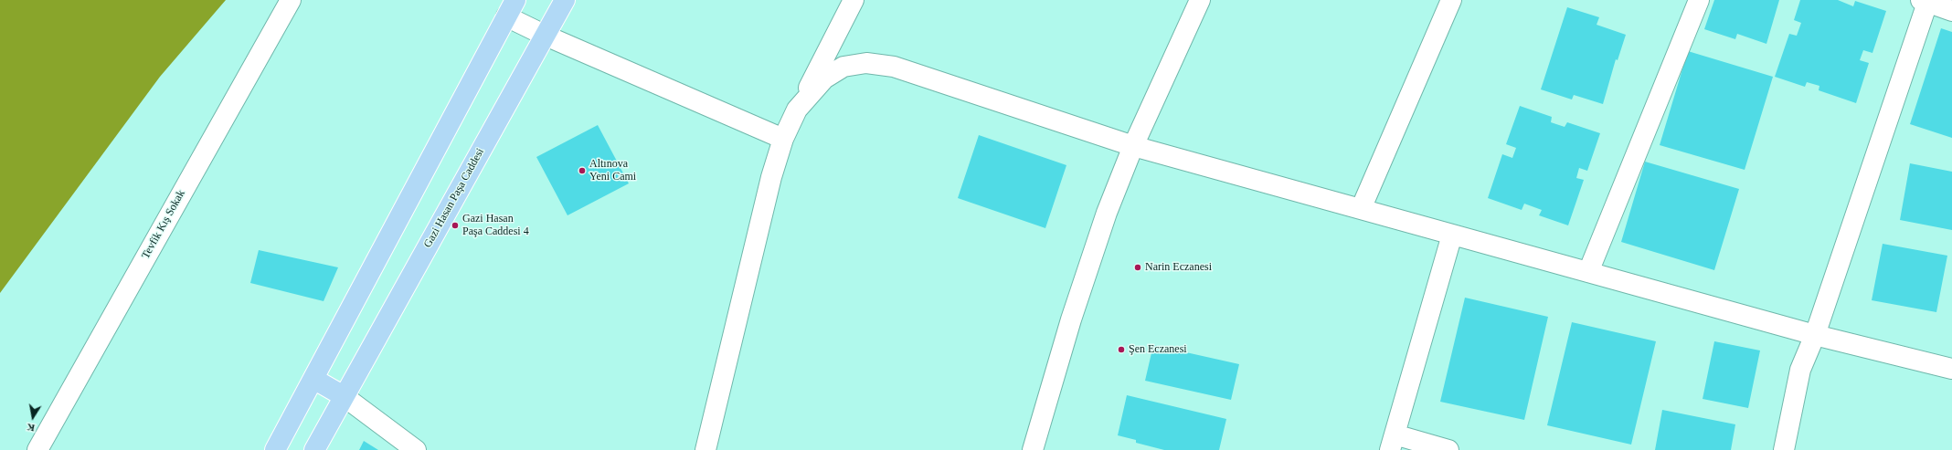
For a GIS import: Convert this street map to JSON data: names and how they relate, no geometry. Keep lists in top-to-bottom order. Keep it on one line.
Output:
{"streets":{"main road":["Gazi Hasan Paşa Caddesi"],"street":["Tevfik Kış Sokak"]},"places":["Altınova Yeni Cami","Gazi Hasan Paşa Caddesi 4","Narin Eczanesi","Şen Eczanesi"],"north":"bottom"}
